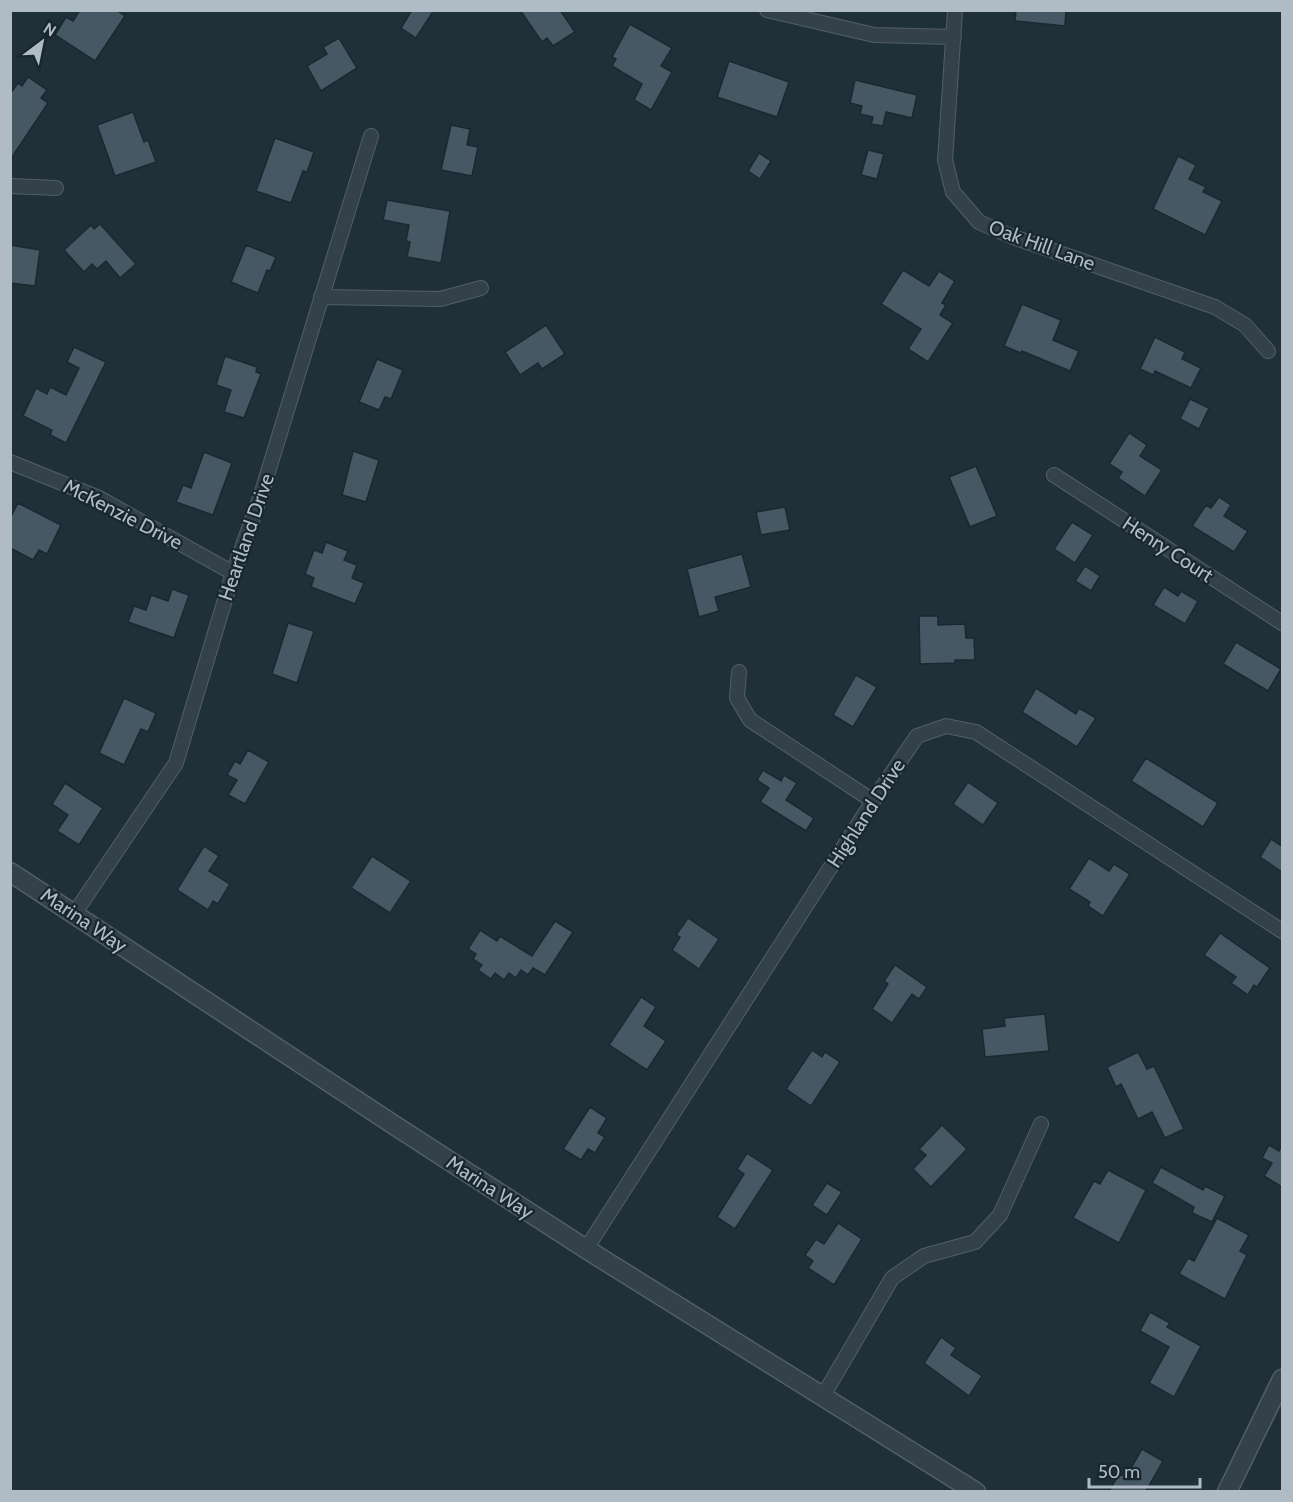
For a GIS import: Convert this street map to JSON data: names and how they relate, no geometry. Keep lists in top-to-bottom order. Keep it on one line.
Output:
{"streets":{"street":["Oak Hill Lane","McKenzie Drive","Heartland Drive","Henry Court","Highland Drive","Marina Way"]},"crossings":[["McKenzie Drive","Heartland Drive"],["Heartland Drive","Marina Way"],["Highland Drive","Marina Way"]],"scale_bar":"50 m","north":"top right"}
